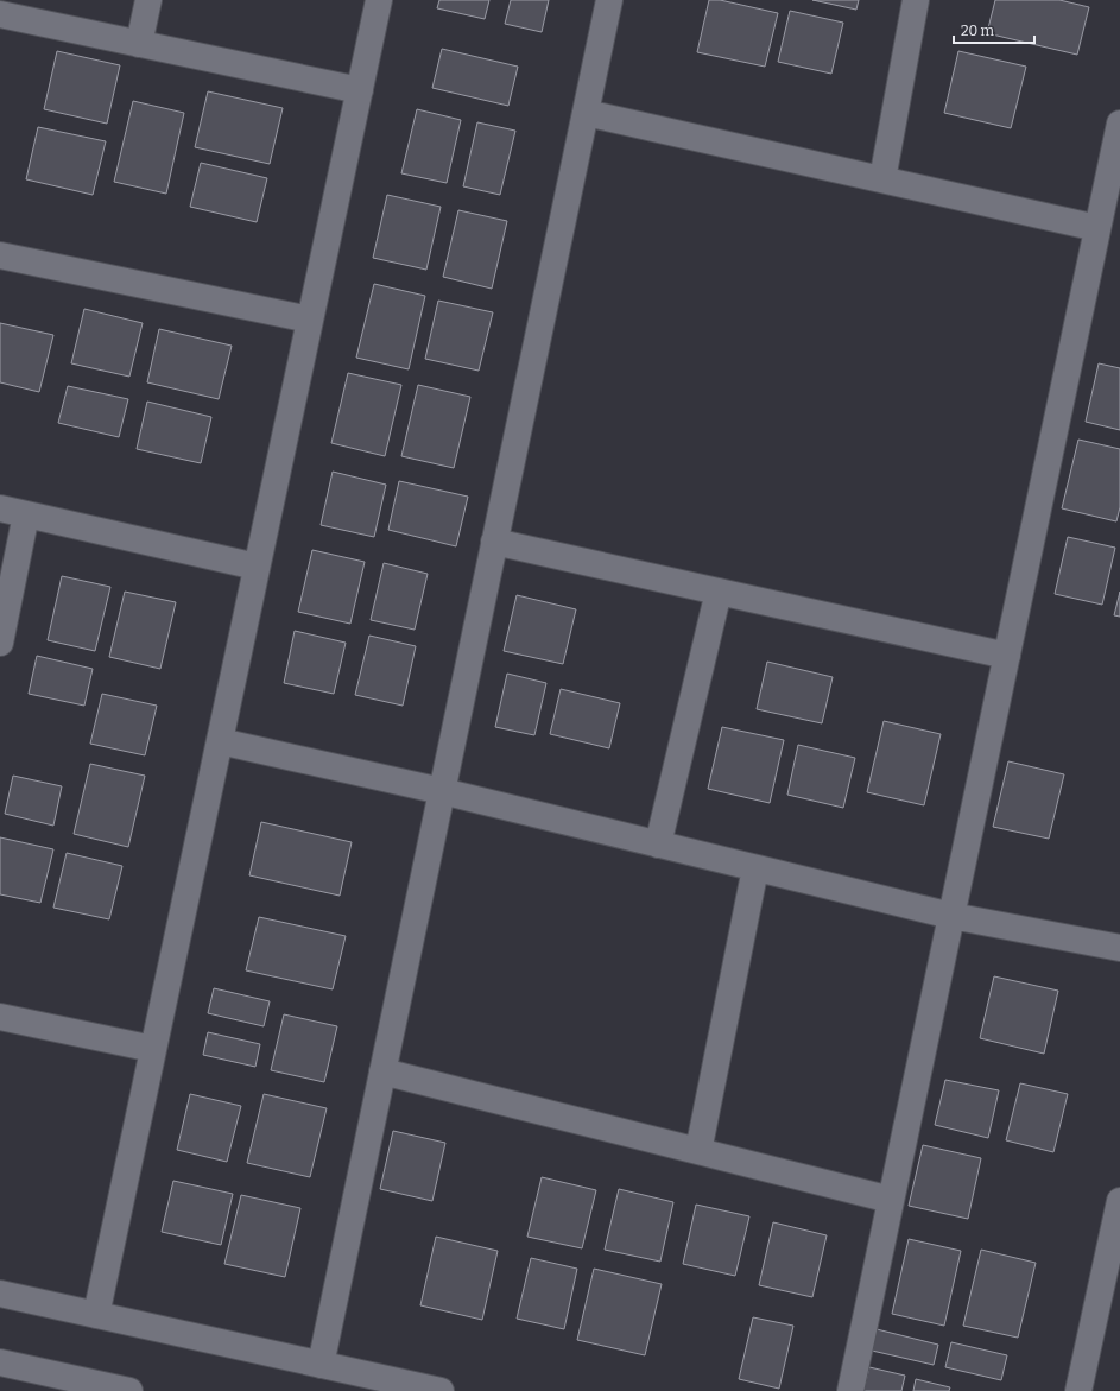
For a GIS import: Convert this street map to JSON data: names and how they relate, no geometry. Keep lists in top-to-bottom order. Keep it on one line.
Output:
{"scale_bar":"20 m"}
